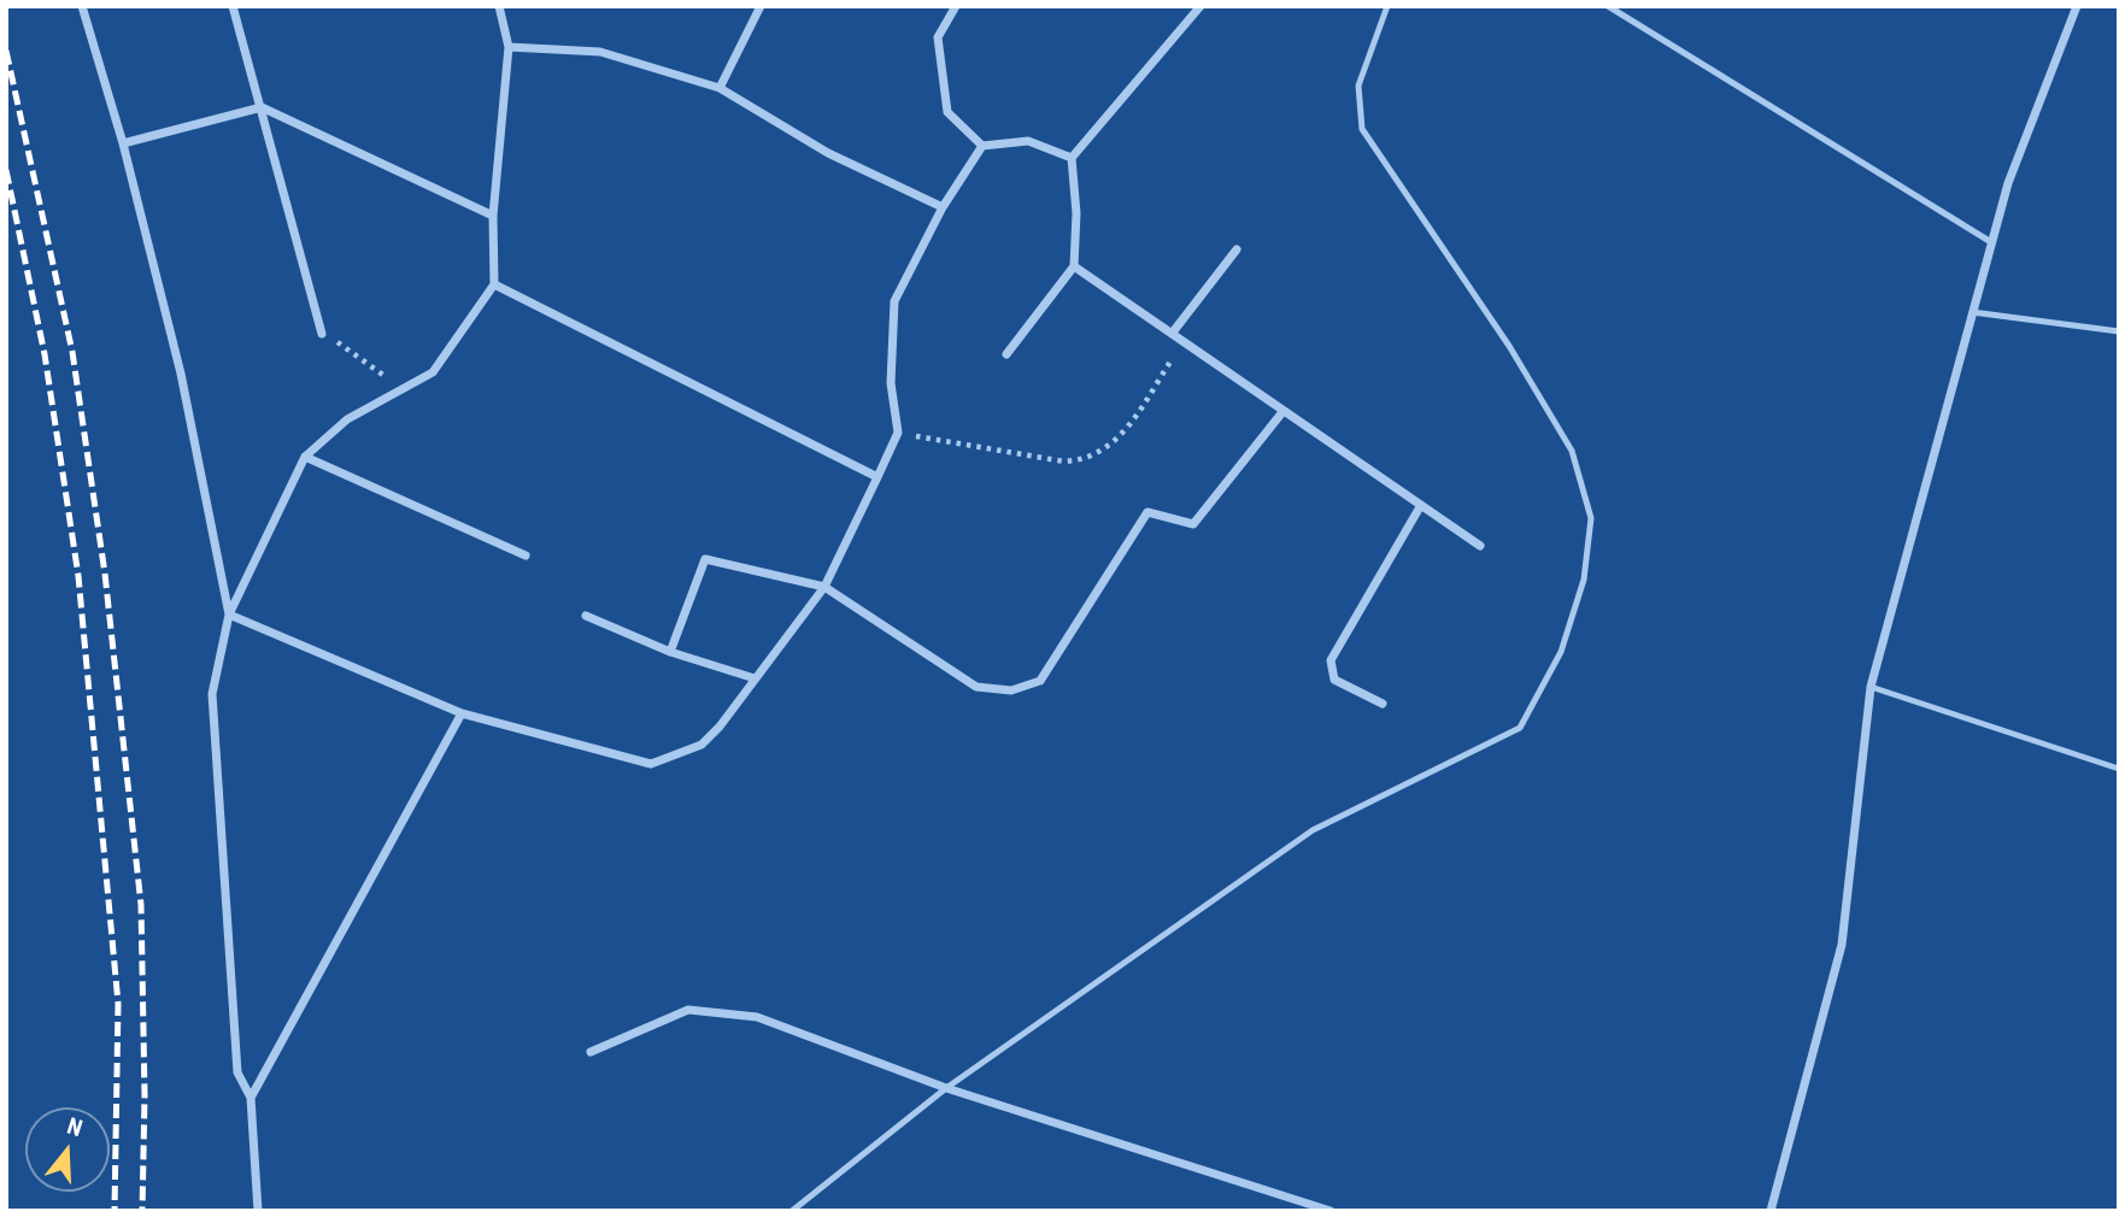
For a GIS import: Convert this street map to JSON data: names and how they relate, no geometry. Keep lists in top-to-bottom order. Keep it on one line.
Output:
{"north":"top"}
